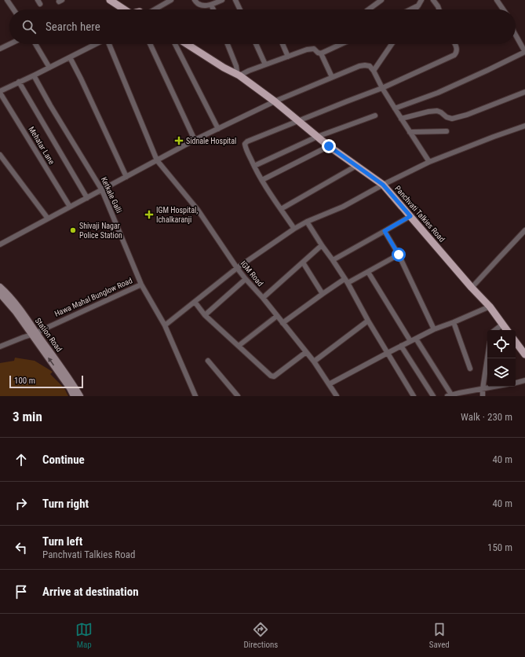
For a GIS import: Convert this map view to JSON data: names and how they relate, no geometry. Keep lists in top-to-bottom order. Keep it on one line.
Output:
{"streets":{"main road":["Panchvati Talkies Road","Station Road"],"street":["Mehatar Lane","Ketkale Galli","IGM Road","Hawa Mahal Bunglow Road"]},"crossings":[["Ketkale Galli","Hawa Mahal Bunglow Road"],["Hawa Mahal Bunglow Road","Station Road"]],"places":{"health":["Sidnale Hospital","IGM Hospital, Ichalkaranji"],"other":["Shivaji Nagar Police Station"]},"scale_bar":"100 m","page":{"search":"Search here","scale":"100 m","heading":["3 min","Walk · 230 m"],"list":[["Continue","40 m"],["Turn right","40 m"],["Turn left","Panchvati Talkies Road","150 m"],"Arrive at destination"],"nav":["Map","Directions","Saved"]}}
